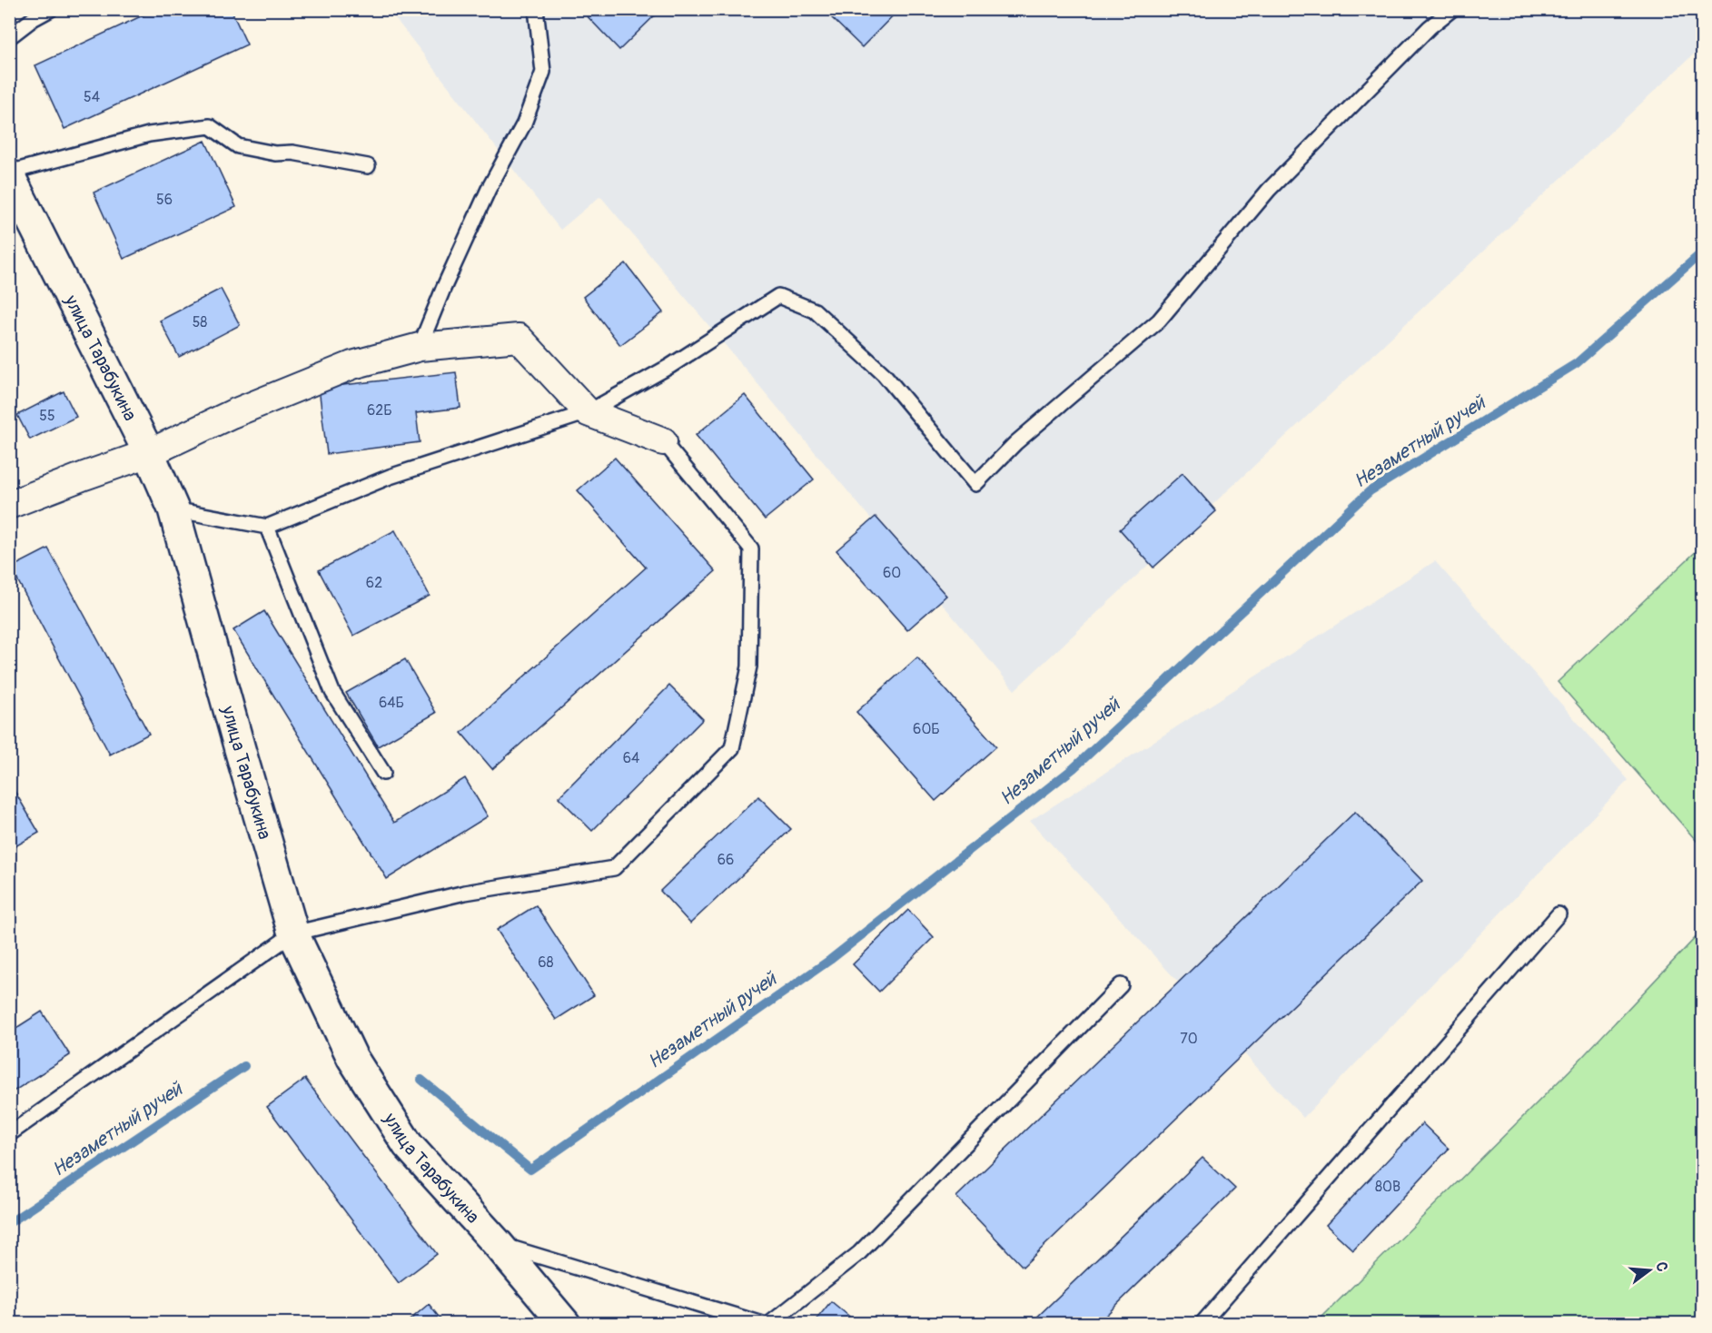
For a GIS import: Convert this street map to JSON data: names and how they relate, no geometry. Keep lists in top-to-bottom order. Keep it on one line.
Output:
{"streets":{"street":["улица Тарабукина"]},"water":["Незаметный ручей"],"house_numbers":["54","56","58","62Б","55","60","62","64Б","60Б","64","66","68","70","80В"],"north":"right"}
